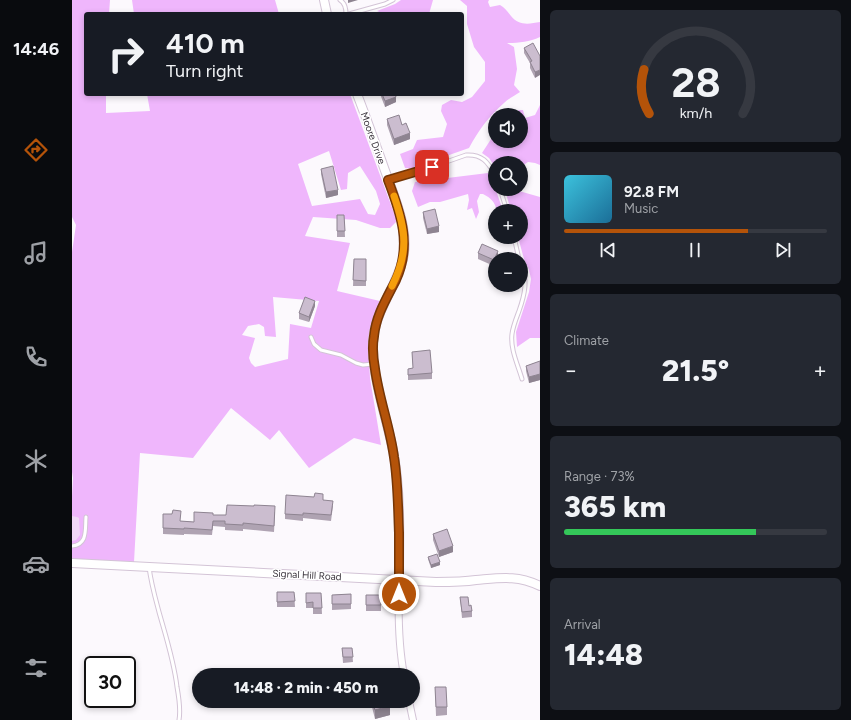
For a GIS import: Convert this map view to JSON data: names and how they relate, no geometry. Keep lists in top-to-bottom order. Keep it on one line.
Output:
{"streets":{"main road":["Moore Drive","Signal Hill Road"]},"crossings":[["Moore Drive","Signal Hill Road"]],"page":{"tabs":"14:46","turn":["410 m","Turn right"],"map_buttons":["+","−"],"song":["92.8 FM","Music"],"tile":["Climate",["Range · 73%","365 km"],["Arrival","14:48"]],"heat":["−","21.5°","+"],"limit":"30","trip":"14:48 · 2 min · 450 m","gauge":["28","km/h"]}}
